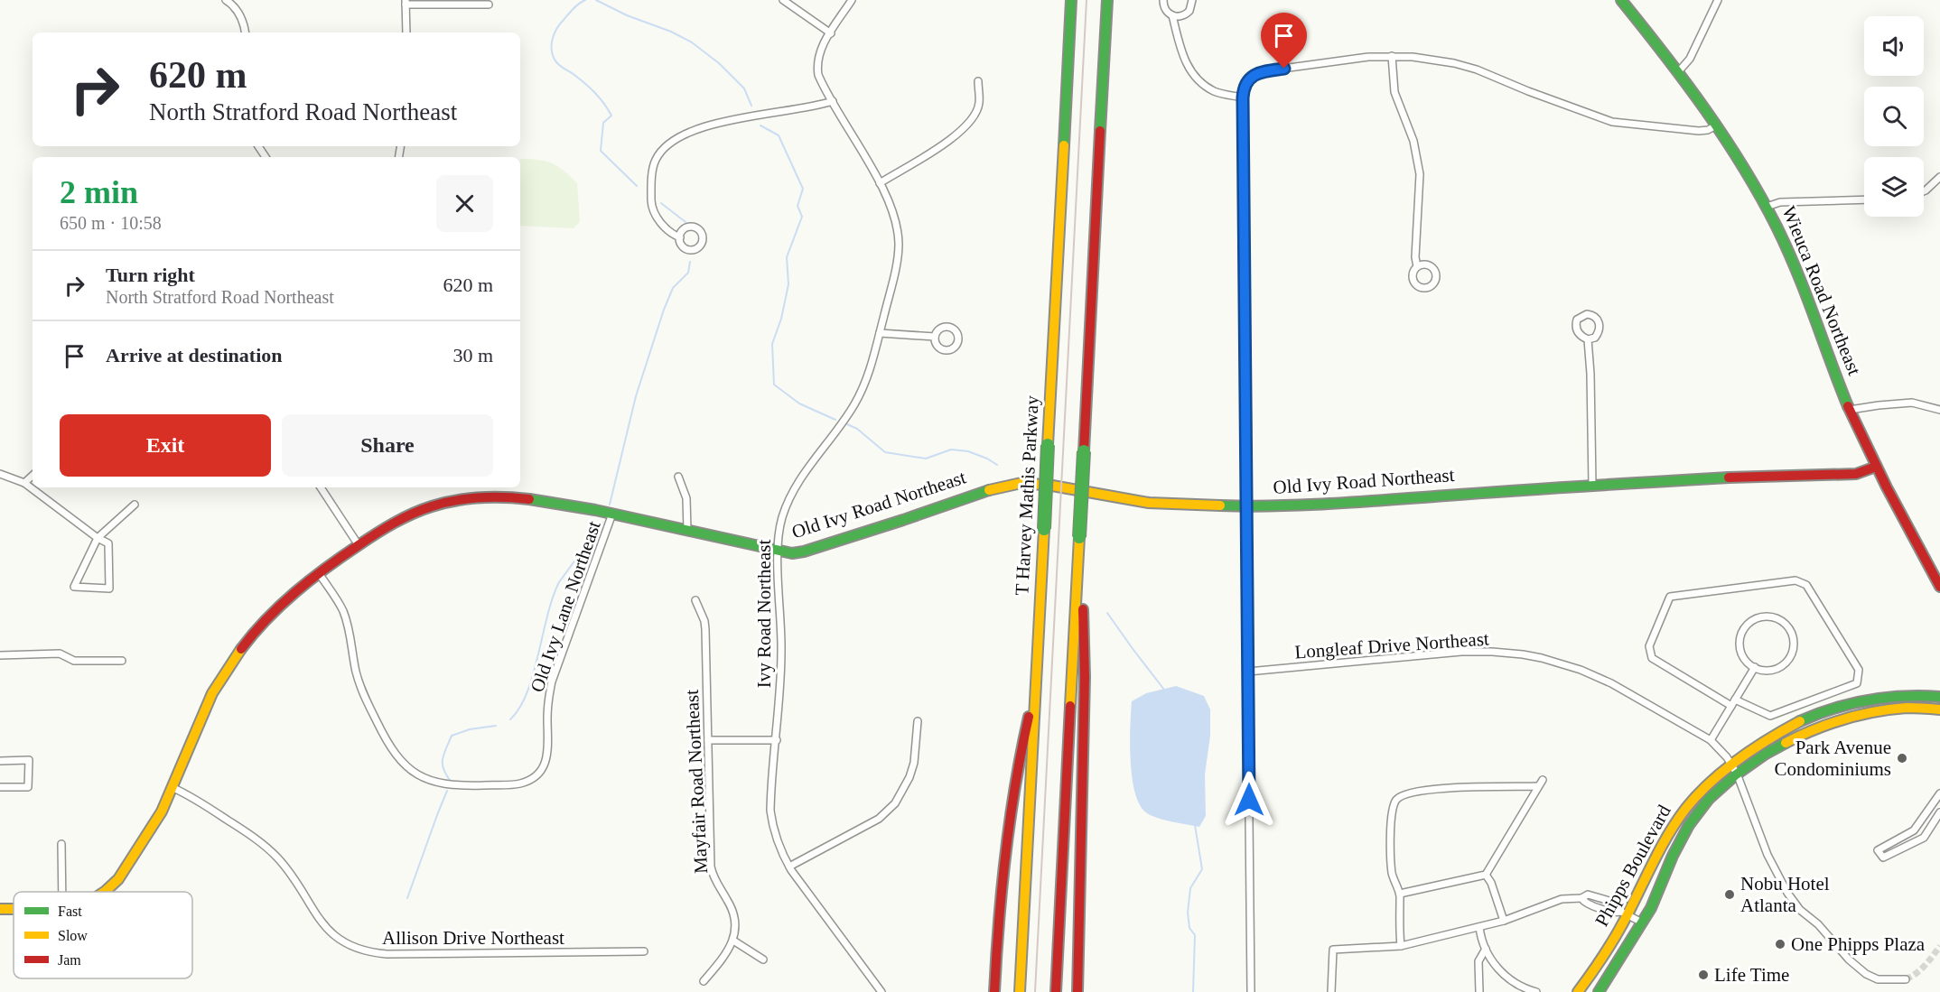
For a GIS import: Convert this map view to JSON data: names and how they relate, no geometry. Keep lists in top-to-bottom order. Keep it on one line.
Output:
{"streets":{"main road":["Wieuca Road Northeast","Old Ivy Road Northeast","T Harvey Mathis Parkway","Phipps Boulevard"],"street":["Old Ivy Lane Northeast","Ivy Road Northeast","Longleaf Drive Northeast","Mayfair Road Northeast","Allison Drive Northeast"]},"crossings":[["Wieuca Road Northeast","Old Ivy Road Northeast"],["Old Ivy Road Northeast","Old Ivy Lane Northeast"],["Old Ivy Road Northeast","Ivy Road Northeast"],["Old Ivy Road Northeast","Allison Drive Northeast"],["Longleaf Drive Northeast","Phipps Boulevard"]],"places":["Park Avenue Condominiums","Nobu Hotel Atlanta","One Phipps Plaza","Life Time"],"legend":["Fast","Slow","Jam"],"page":{"turn":["620 m","North Stratford Road Northeast"],"heading":["2 min","650 m · 10:58"],"list":[{"name":"Turn right","note":"North Stratford Road Northeast","value":"620 m"},{"name":"Arrive at destination","value":"30 m"}],"buttons":["Exit","Share"]}}
